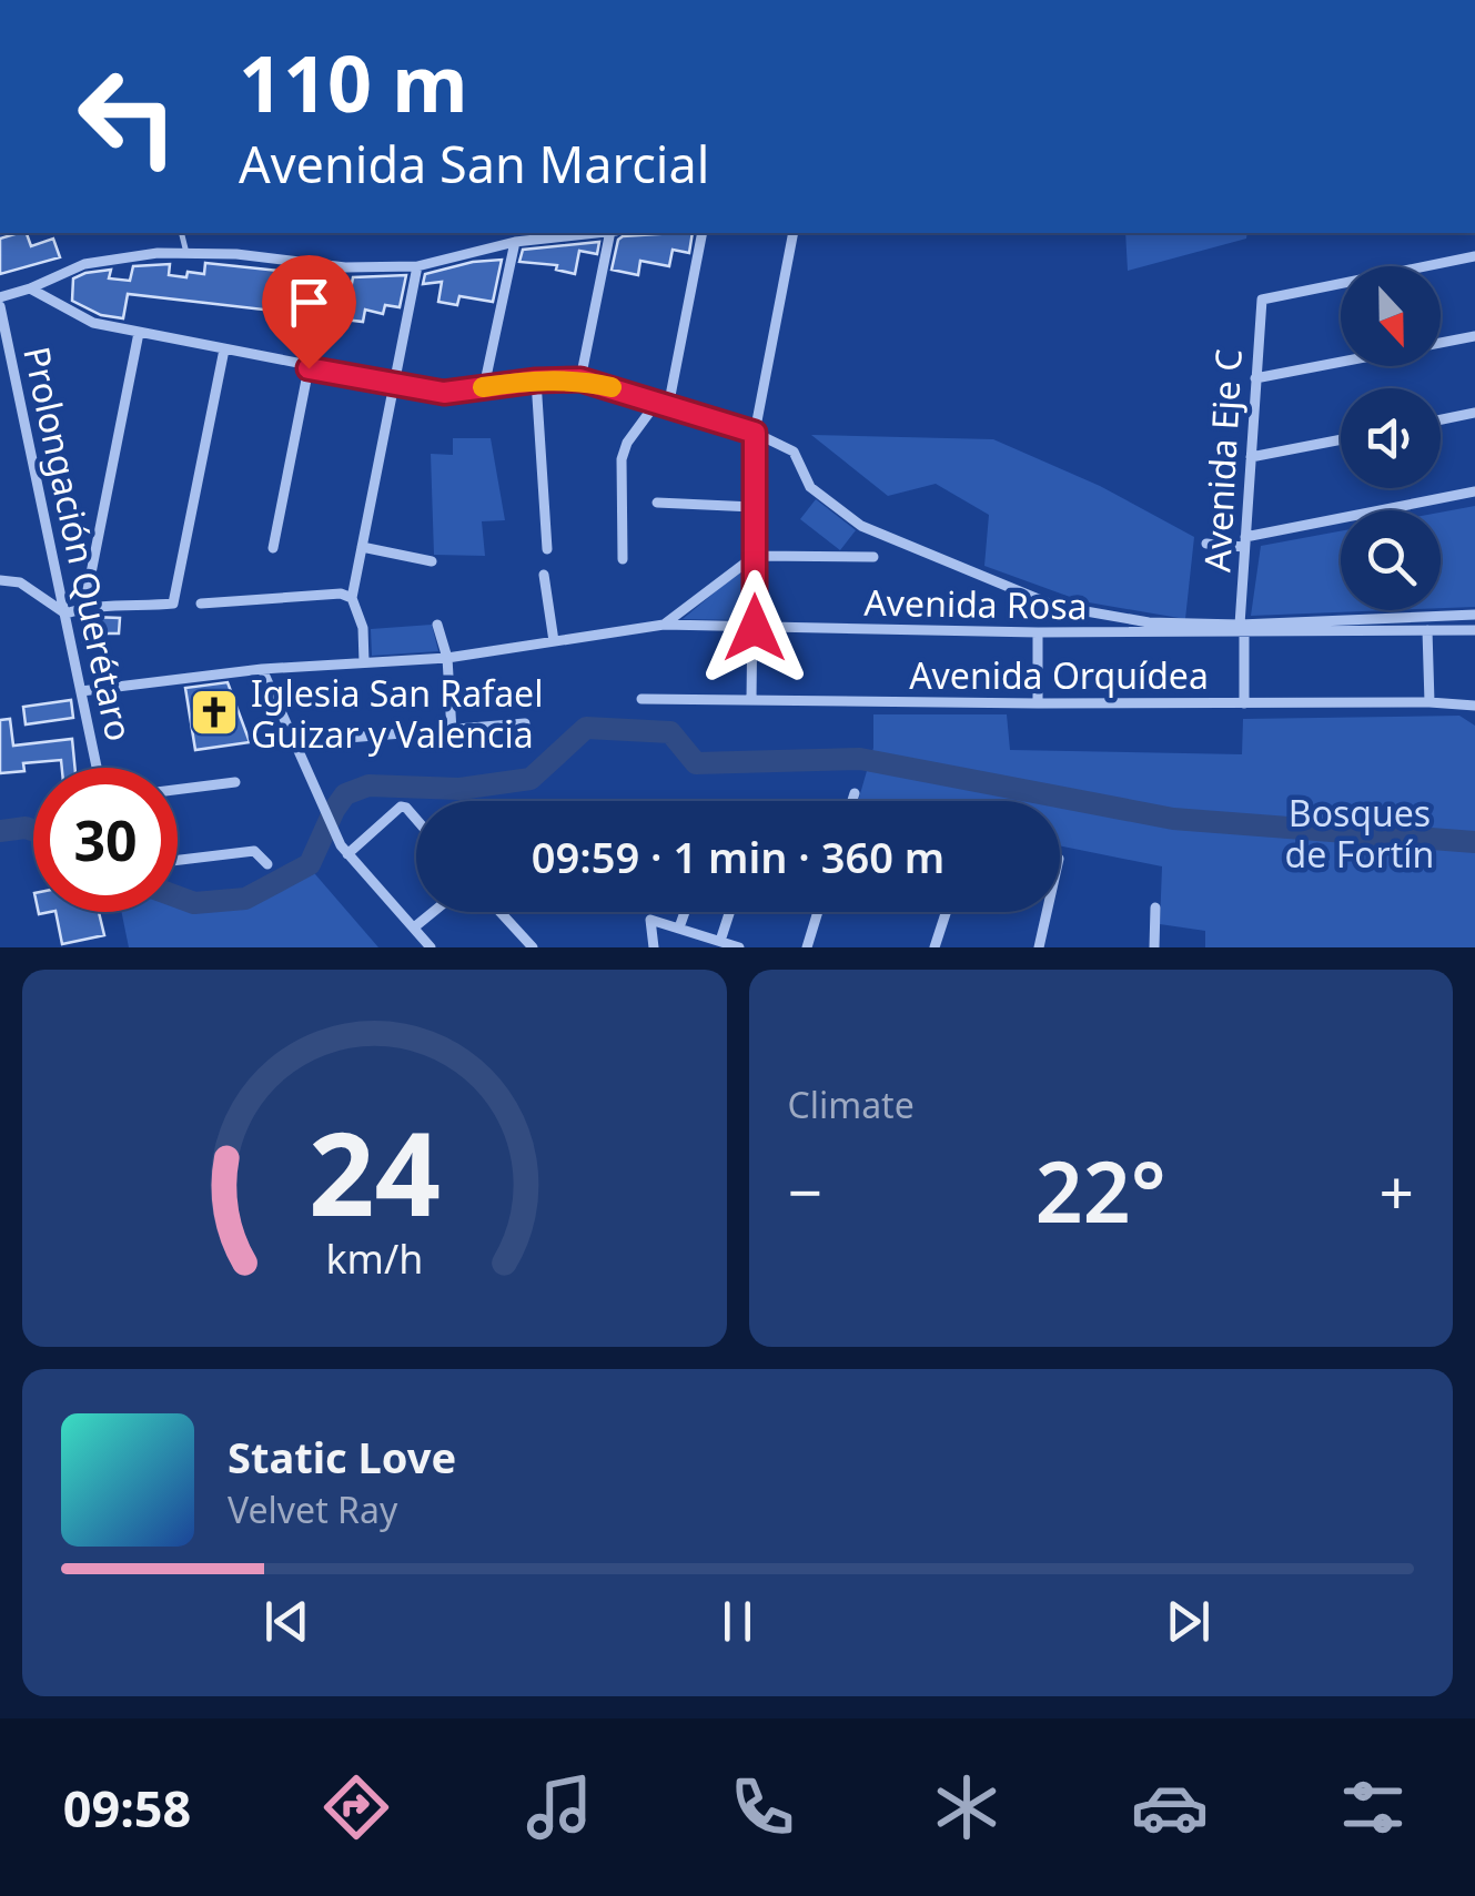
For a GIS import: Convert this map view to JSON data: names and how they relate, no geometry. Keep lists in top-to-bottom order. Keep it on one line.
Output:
{"streets":{"street":["Avenida Eje C","Prolongación Querétaro","Avenida Rosa","Avenida Orquídea"]},"crossings":[["Avenida Eje C","Avenida Rosa"],["Avenida Eje C","Avenida Orquídea"],["Prolongación Querétaro","Avenida Rosa"]],"parks":["Bosques de Fortín"],"places":{"church":["Iglesia San Rafael Guizar y Valencia"]},"north":"bottom","page":{"turn":["110 m","Avenida San Marcial"],"limit":"30","trip":"09:59 · 1 min · 360 m","tile":"Climate","heat":["−","22°","+"],"song":["Static Love","Velvet Ray"],"tabs":"09:58","gauge":["24","km/h"]}}
